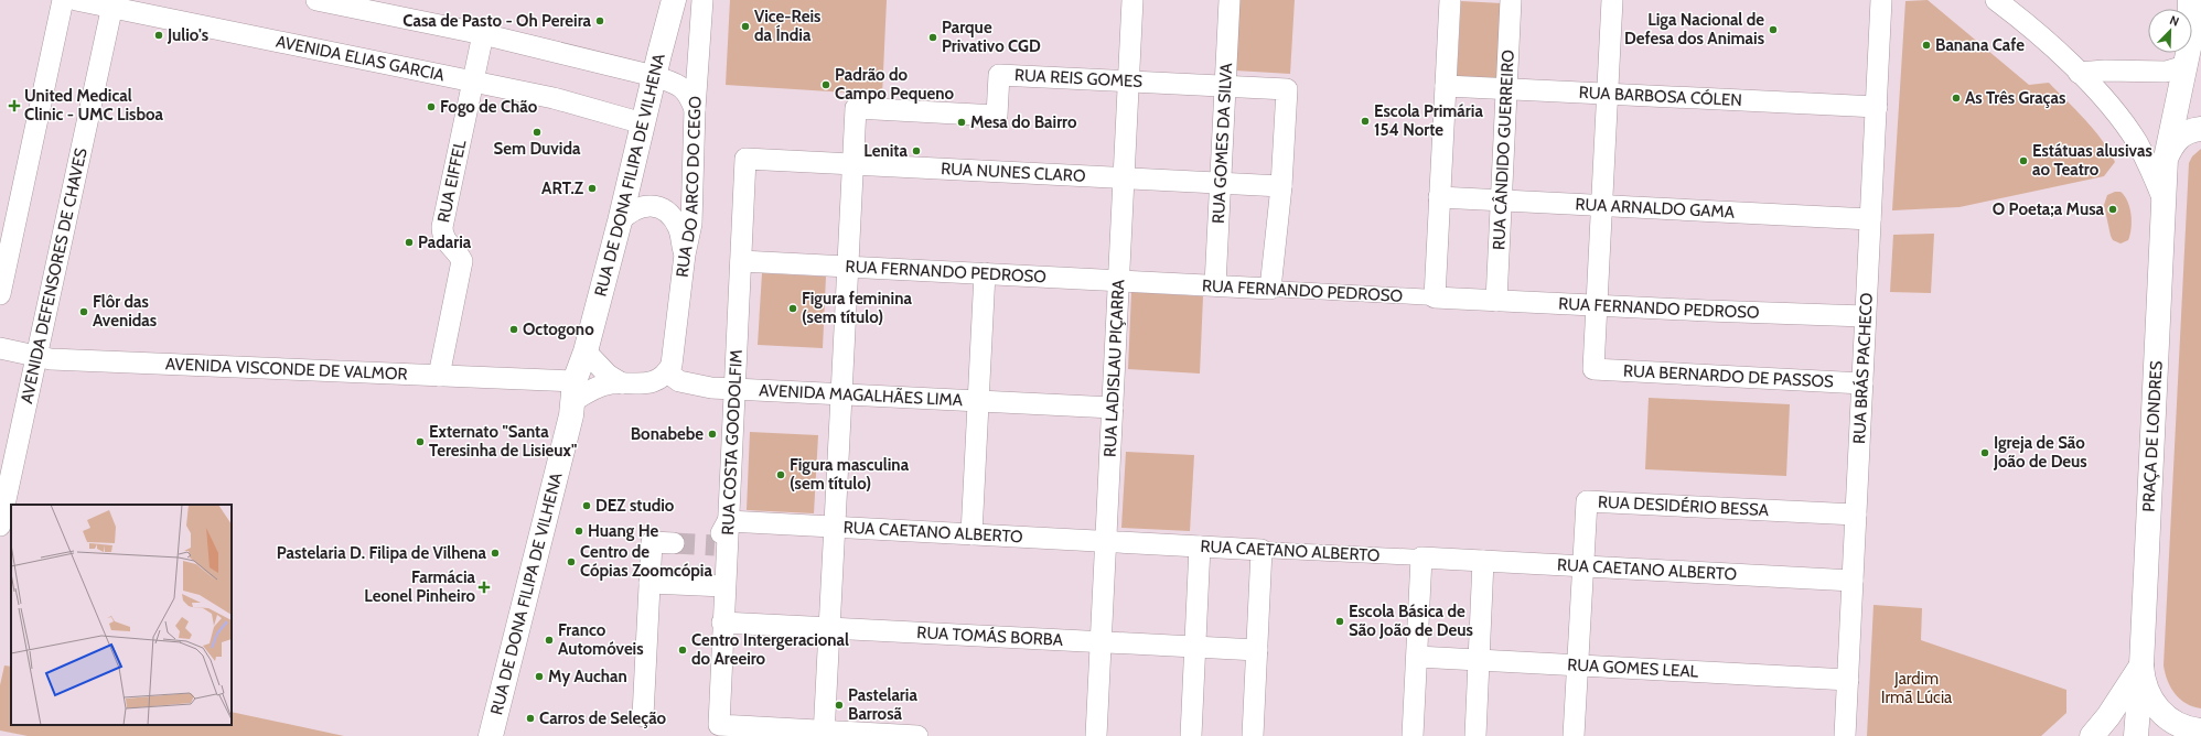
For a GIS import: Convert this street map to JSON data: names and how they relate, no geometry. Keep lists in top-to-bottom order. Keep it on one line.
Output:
{"streets":{"main road":["RUA DE DONA FILIPA DE VILHENA","PRAÇA DE LONDRES"],"street":["AVENIDA ELIAS GARCIA","RUA REIS GOMES","RUA BARBOSA CÓLEN","RUA GOMES DA SILVA","RUA CÂNDIDO GUERREIRO","RUA NUNES CLARO","RUA EIFFEL","RUA DO ARCO DO CEGO","RUA ARNALDO GAMA","RUA FERNANDO PEDROSO","AVENIDA DEFENSORES DE CHAVES","RUA LADISLAU PIÇARRA","RUA BRÁS PACHECO","AVENIDA VISCONDE DE VALMOR","RUA BERNARDO DE PASSOS","AVENIDA MAGALHÃES LIMA","RUA COSTA GOODOLFIM","RUA DESIDÉRIO BESSA","RUA CAETANO ALBERTO","RUA TOMÁS BORBA","RUA GOMES LEAL"]},"crossings":[["AVENIDA ELIAS GARCIA","RUA DE DONA FILIPA DE VILHENA"],["AVENIDA ELIAS GARCIA","RUA EIFFEL"],["AVENIDA ELIAS GARCIA","AVENIDA DEFENSORES DE CHAVES"],["RUA REIS GOMES","RUA GOMES DA SILVA"],["RUA REIS GOMES","RUA NUNES CLARO"],["RUA REIS GOMES","RUA LADISLAU PIÇARRA"],["RUA BARBOSA CÓLEN","RUA CÂNDIDO GUERREIRO"],["RUA BARBOSA CÓLEN","RUA BRÁS PACHECO"],["RUA GOMES DA SILVA","RUA NUNES CLARO"],["RUA GOMES DA SILVA","RUA FERNANDO PEDROSO"],["RUA CÂNDIDO GUERREIRO","RUA ARNALDO GAMA"],["RUA CÂNDIDO GUERREIRO","RUA FERNANDO PEDROSO"],["RUA NUNES CLARO","RUA LADISLAU PIÇARRA"],["RUA NUNES CLARO","RUA COSTA GOODOLFIM"],["RUA DE DONA FILIPA DE VILHENA","AVENIDA VISCONDE DE VALMOR"],["RUA EIFFEL","AVENIDA VISCONDE DE VALMOR"],["RUA DO ARCO DO CEGO","AVENIDA MAGALHÃES LIMA"],["RUA ARNALDO GAMA","RUA BRÁS PACHECO"],["RUA FERNANDO PEDROSO","RUA LADISLAU PIÇARRA"],["RUA FERNANDO PEDROSO","RUA BRÁS PACHECO"],["RUA FERNANDO PEDROSO","RUA BERNARDO DE PASSOS"],["RUA FERNANDO PEDROSO","AVENIDA MAGALHÃES LIMA"],["RUA FERNANDO PEDROSO","RUA COSTA GOODOLFIM"],["AVENIDA DEFENSORES DE CHAVES","AVENIDA VISCONDE DE VALMOR"],["RUA LADISLAU PIÇARRA","AVENIDA MAGALHÃES LIMA"],["RUA LADISLAU PIÇARRA","RUA CAETANO ALBERTO"],["RUA LADISLAU PIÇARRA","RUA TOMÁS BORBA"],["RUA BRÁS PACHECO","RUA BERNARDO DE PASSOS"],["RUA BRÁS PACHECO","RUA DESIDÉRIO BESSA"],["RUA BRÁS PACHECO","RUA CAETANO ALBERTO"],["RUA BRÁS PACHECO","RUA GOMES LEAL"],["AVENIDA MAGALHÃES LIMA","RUA COSTA GOODOLFIM"],["AVENIDA MAGALHÃES LIMA","RUA CAETANO ALBERTO"],["RUA COSTA GOODOLFIM","RUA CAETANO ALBERTO"],["RUA COSTA GOODOLFIM","RUA TOMÁS BORBA"],["RUA DESIDÉRIO BESSA","RUA CAETANO ALBERTO"],["RUA DESIDÉRIO BESSA","RUA GOMES LEAL"]],"parks":["Jardim Irmã Lúcia"],"places":{"other":["Casa de Pasto - Oh Pereira","Vice-Reis da Índia","Liga Nacional de Defesa dos Animais","Julio's","Parque Privativo CGD","Banana Cafe","Padrão do Campo Pequeno","As Três Graças","Fogo de Chão","Escola Primária 154 Norte","Mesa do Bairro","Sem Duvida","Lenita","Estátuas alusivas ao Teatro","ART.Z","O Poeta;a Musa","Padaria","Figura feminina (sem título)","Flôr das Avenidas","Octogono","Bonabebe","Externato \"Santa Teresinha de Lisieux\"","Igreja de São João de Deus","Figura masculina (sem título)","DEZ studio","Huang He","Pastelaria D. Filipa de Vilhena","Centro de Cópias Zoomcópia","Escola Básica de São João de Deus","Franco Automóveis","Centro Intergeracional do Areeiro","My Auchan","Pastelaria Barrosã","Carros de Seleção"],"health":["United Medical Clinic - UMC Lisboa","Farmácia Leonel Pinheiro"]},"north":"top right"}
